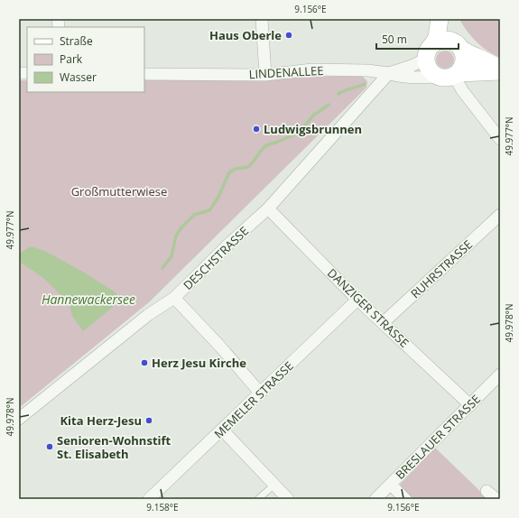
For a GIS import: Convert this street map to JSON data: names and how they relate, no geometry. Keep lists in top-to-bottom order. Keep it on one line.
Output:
{"streets":{"street":["LINDENALLEE","DESCHSTRASSE","RUHRSTRASSE","DANZIGER STRASSE","MEMELER STRASSE","BRESLAUER STRASSE"]},"crossings":[["LINDENALLEE","DESCHSTRASSE"],["DESCHSTRASSE","DANZIGER STRASSE"],["RUHRSTRASSE","DANZIGER STRASSE"],["DANZIGER STRASSE","MEMELER STRASSE"],["DANZIGER STRASSE","BRESLAUER STRASSE"]],"water":["Hannewackersee"],"parks":["Großmutterwiese"],"places":["Haus Oberle","Ludwigsbrunnen","Herz Jesu Kirche","Kita Herz-Jesu","Senioren-Wohnstift St. Elisabeth"],"legend":["Straße","Park","Wasser"],"scale_bar":"50 m","coordinates":["9.156°E","49.977°N","49.978°N","9.158°E"]}
